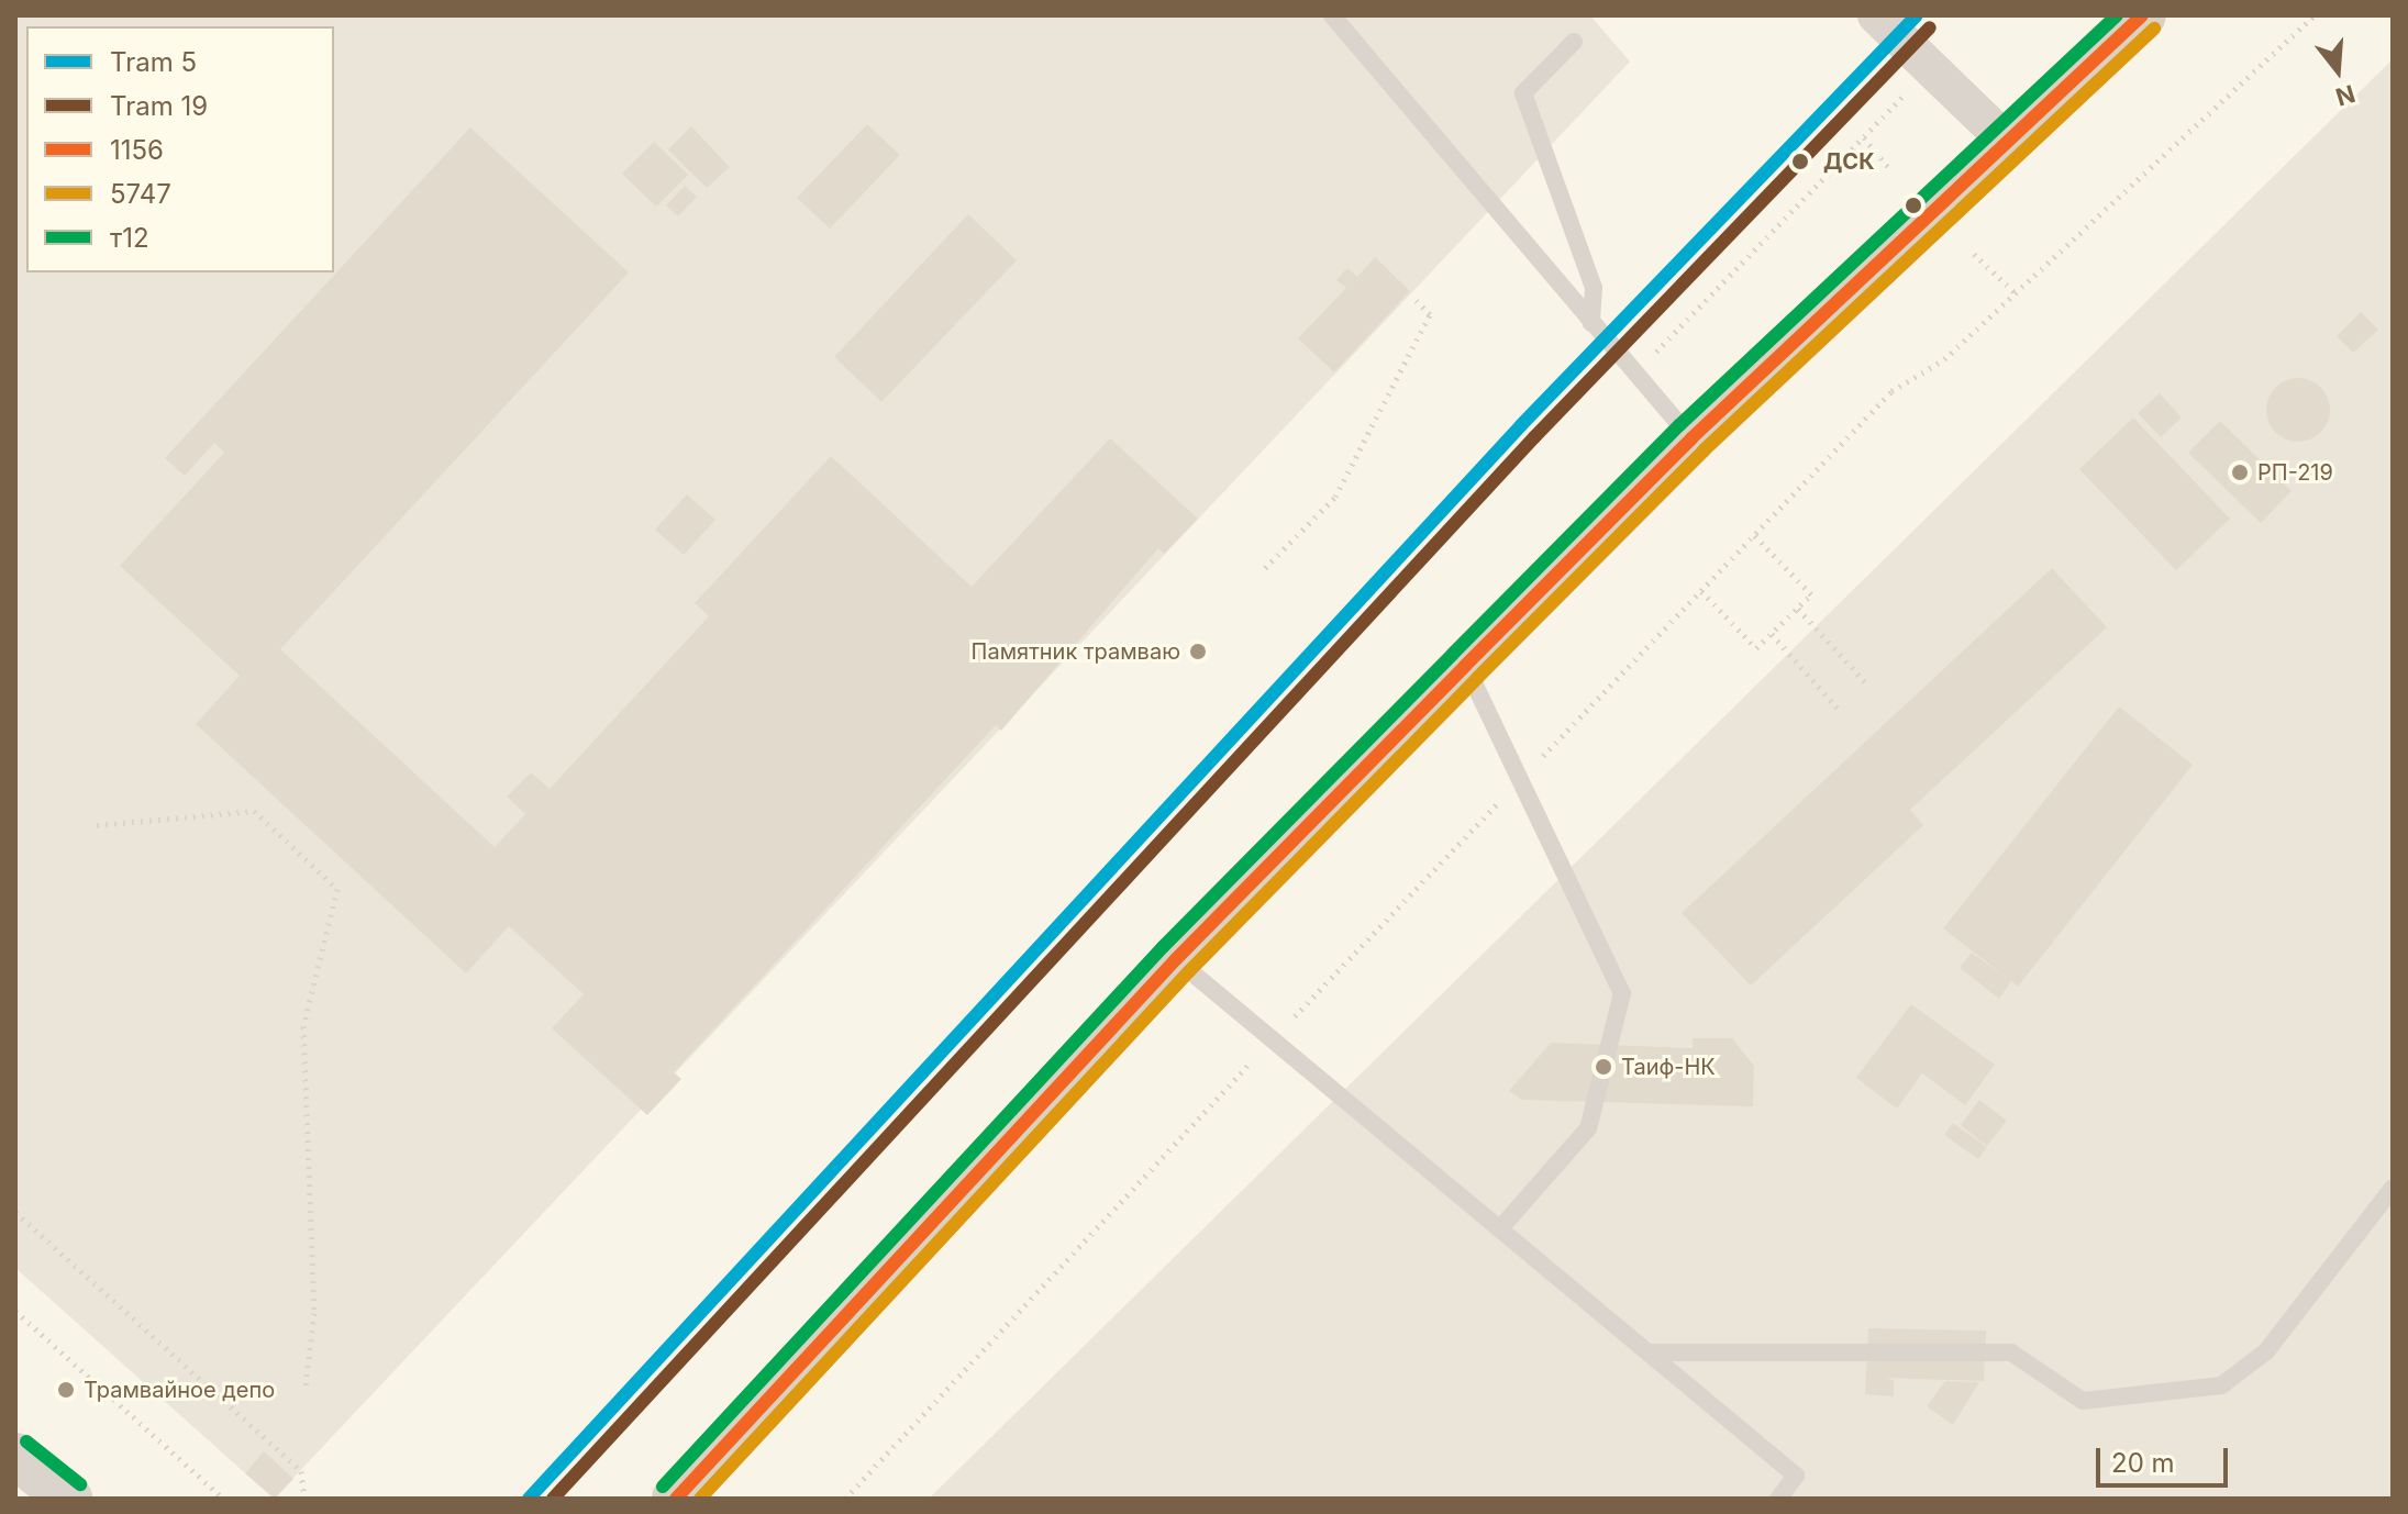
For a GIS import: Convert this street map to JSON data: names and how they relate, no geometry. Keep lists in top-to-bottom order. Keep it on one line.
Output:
{"places":["ДСК","РП-219","Памятник трамваю","Таиф-НК","Трамвайное депо"],"lines":["tram line 5","transit line 1156","transit line т12","tram line 19","transit line 5747"],"legend":["Tram 5","Tram 19","1156","5747","т12"],"scale_bar":"20 m","north":"bottom"}
